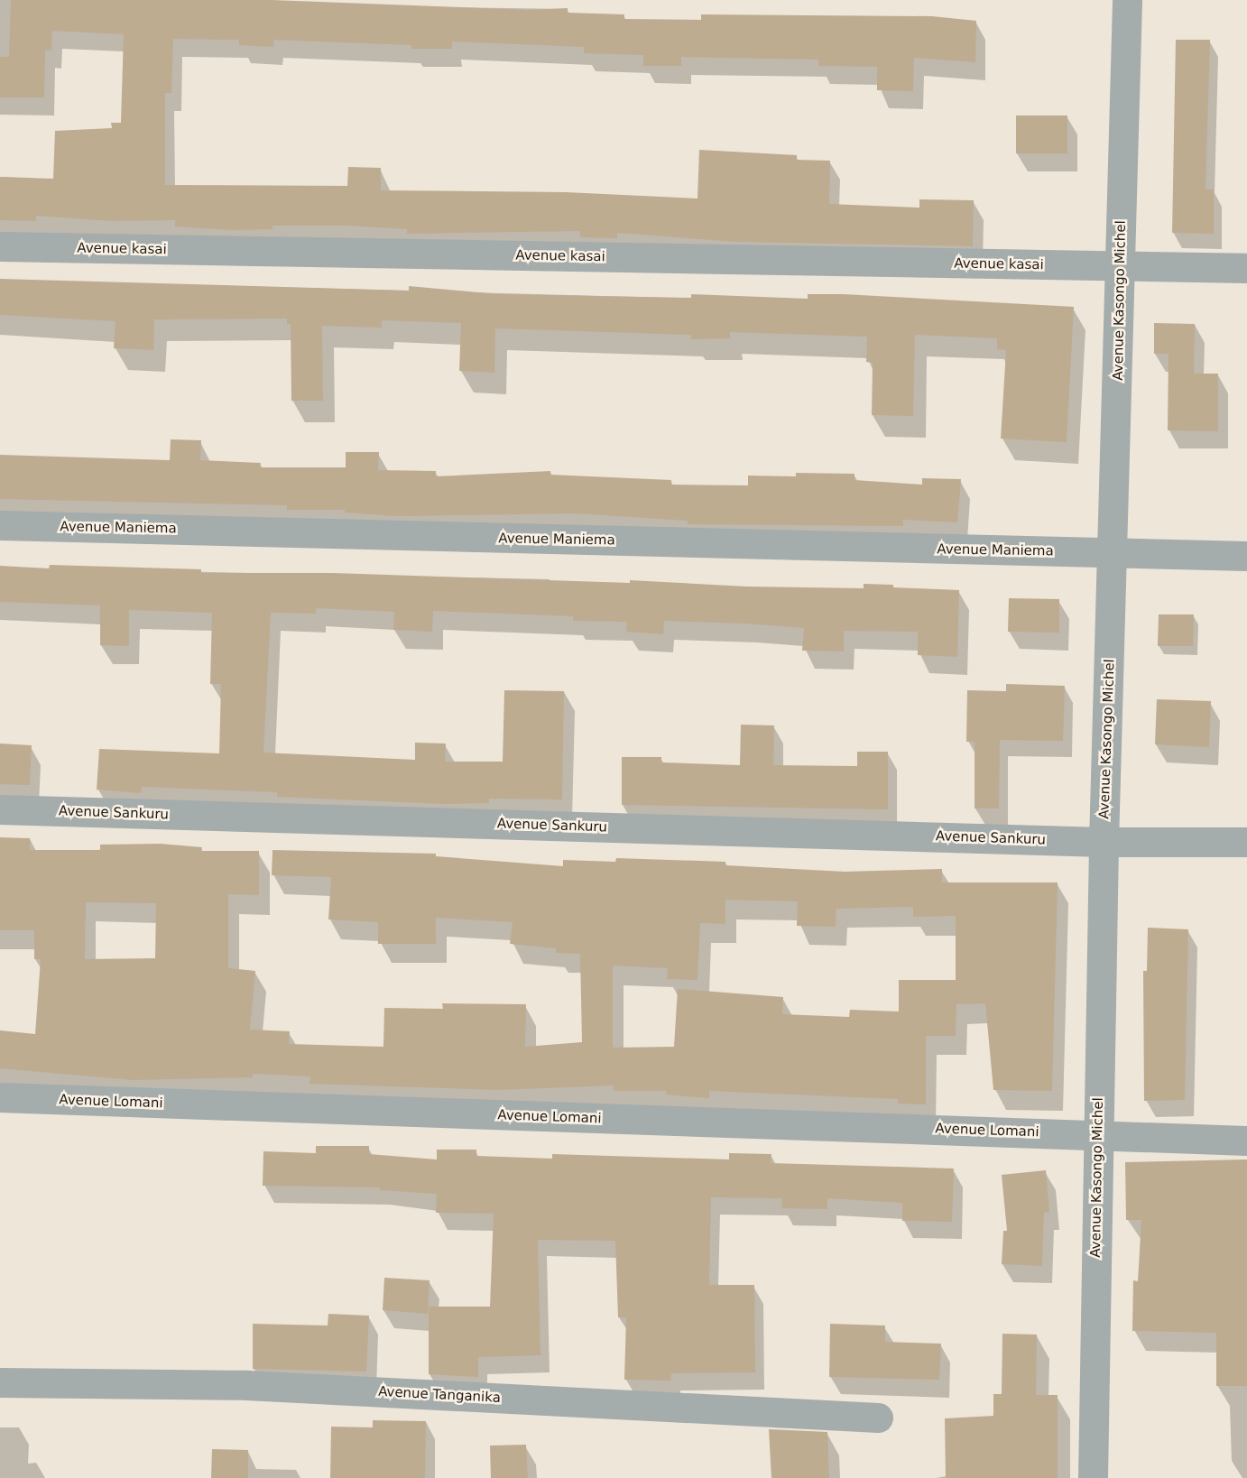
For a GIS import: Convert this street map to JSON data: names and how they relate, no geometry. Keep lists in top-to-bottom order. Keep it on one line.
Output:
{"streets":{"street":["Avenue kasai","Avenue Kasongo Michel","Avenue Maniema","Avenue Sankuru","Avenue Lomani","Avenue Tanganika"]},"crossings":[["Avenue kasai","Avenue Kasongo Michel"],["Avenue Kasongo Michel","Avenue Maniema"],["Avenue Kasongo Michel","Avenue Sankuru"],["Avenue Kasongo Michel","Avenue Lomani"]]}
